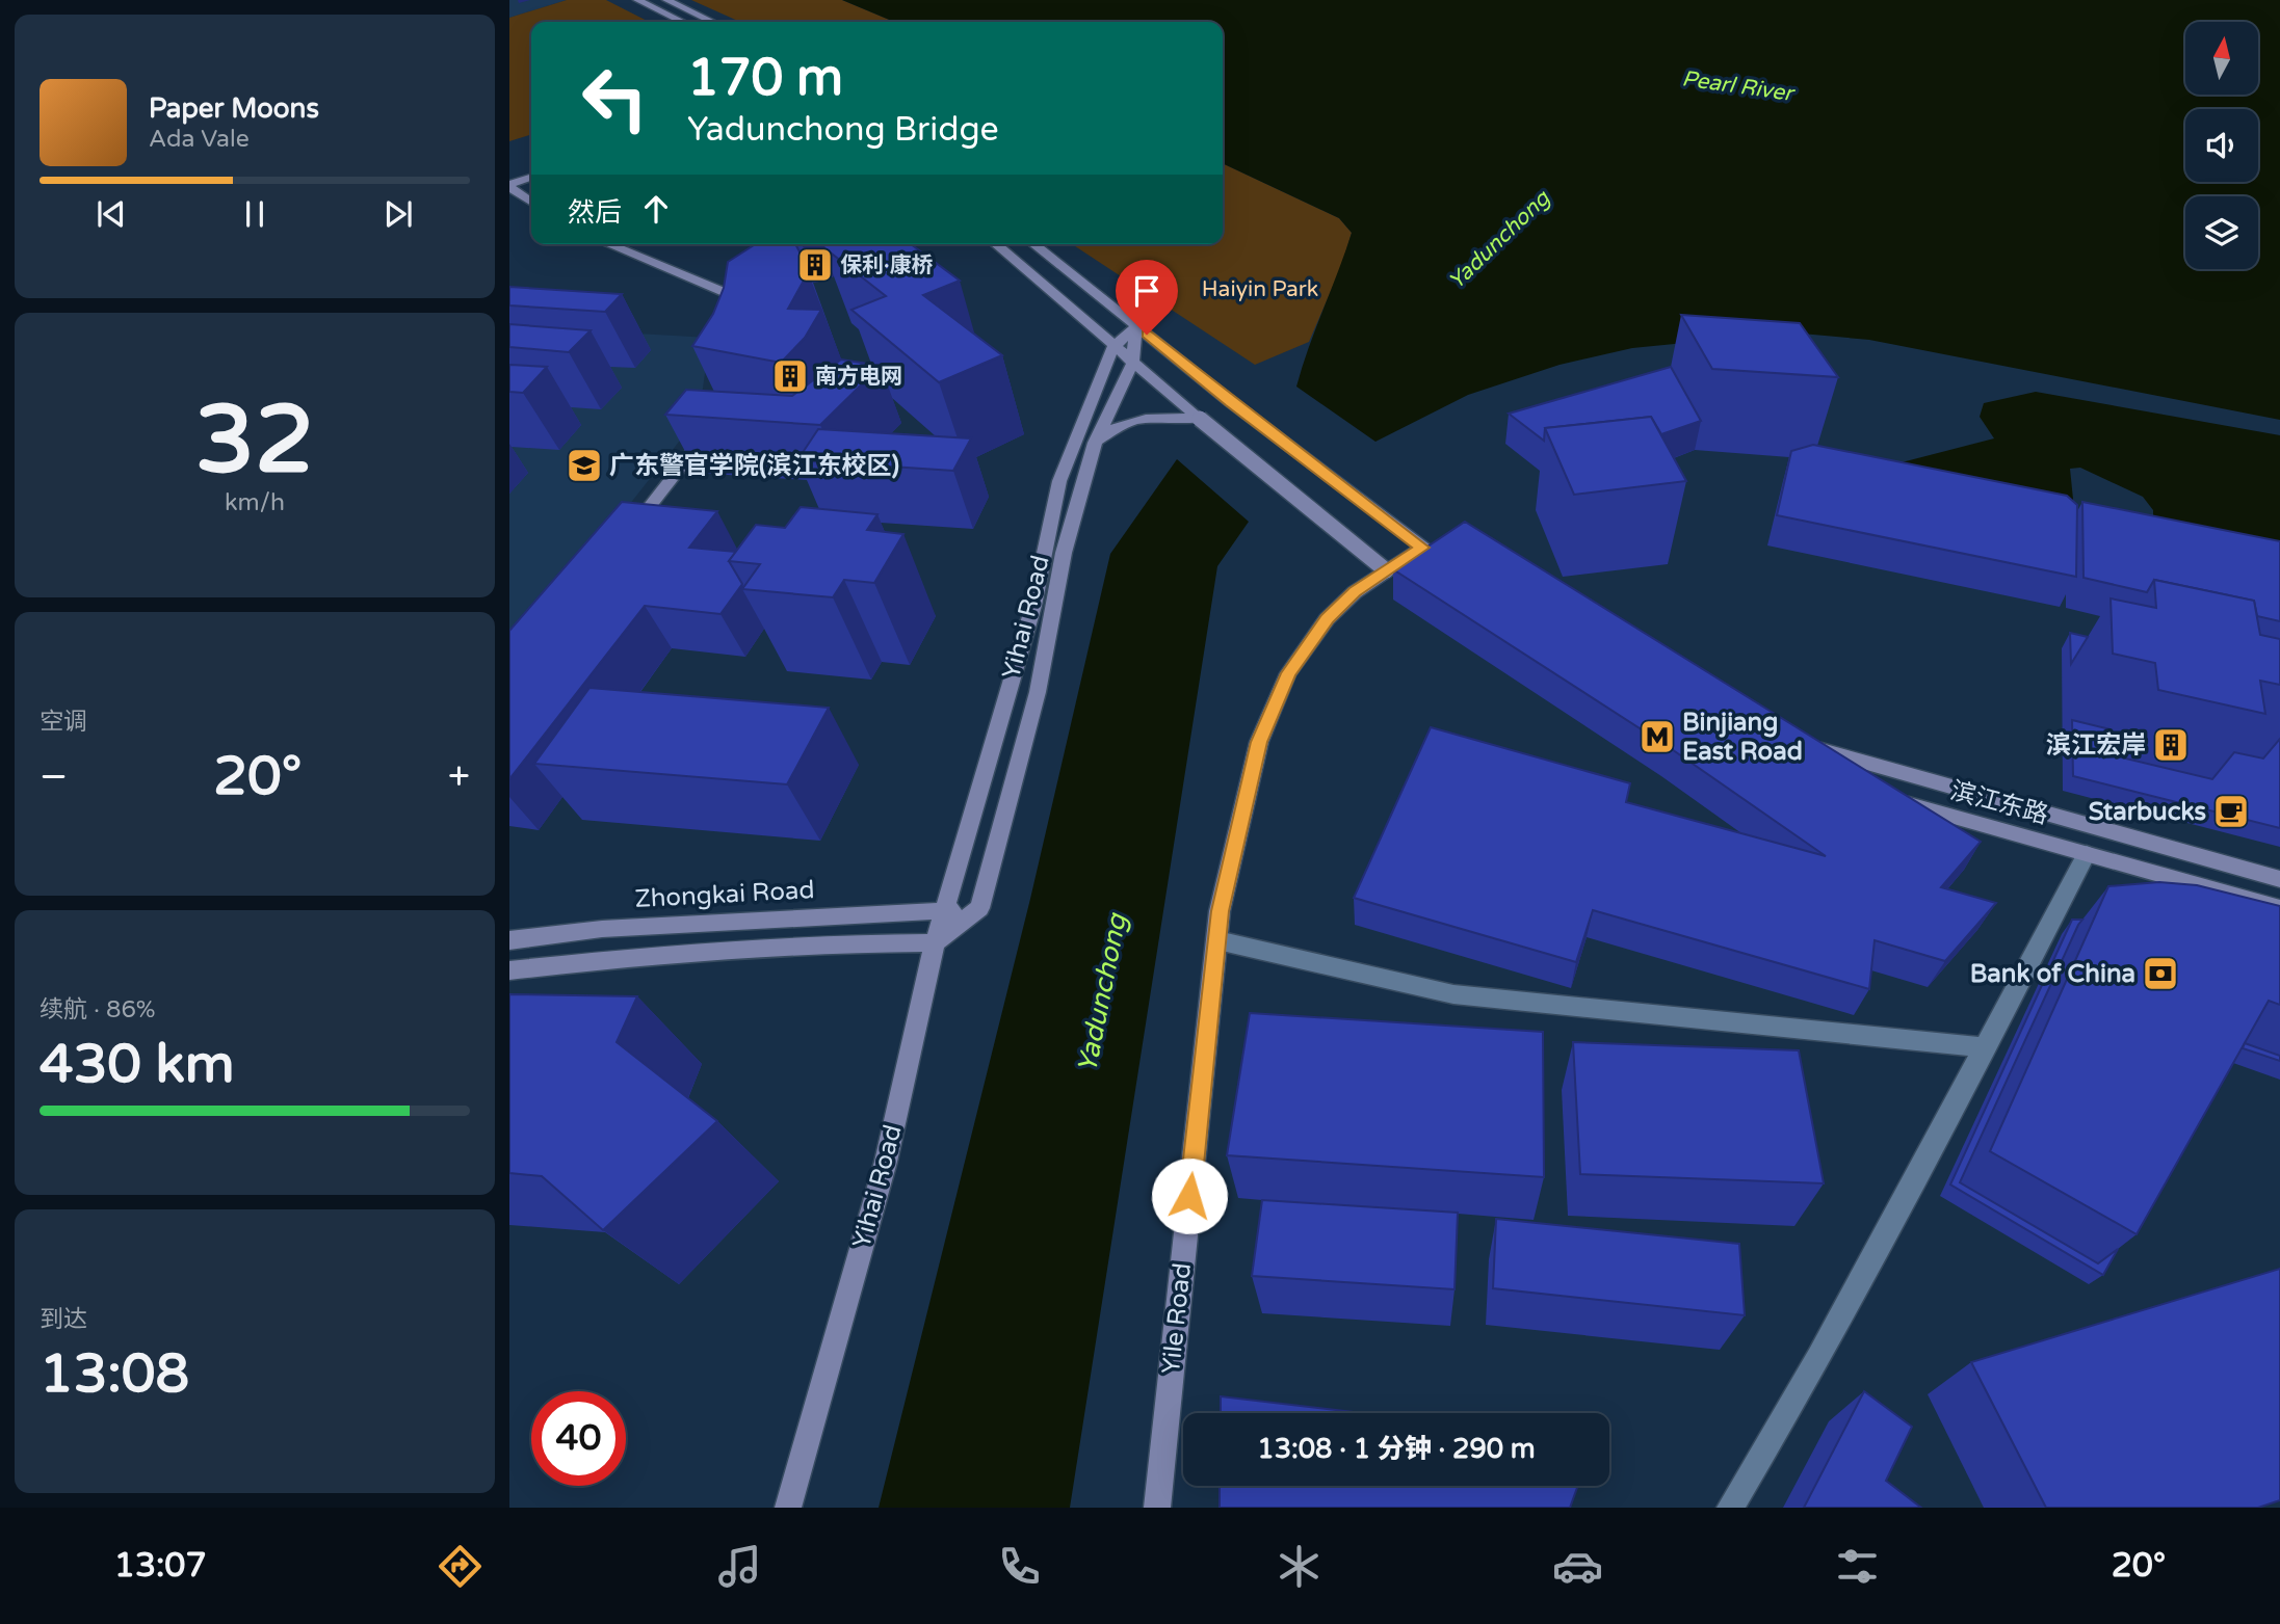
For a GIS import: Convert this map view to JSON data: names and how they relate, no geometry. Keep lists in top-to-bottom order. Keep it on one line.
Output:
{"streets":{"street":["Yihai Road","滨江东路","Zhongkai Road","Yile Road"]},"crossings":[["Yihai Road","Zhongkai Road"]],"water":["Pearl River","Yadunchong"],"parks":["Haiyin Park"],"places":{"building":["保利·康桥","南方电网","滨江宏岸"],"school or university":["广东警官学院(滨江东校区)"],"metro station":["Binjiang East Road"],"cafe":["Starbucks"],"bank":["Bank of China"]},"north":"top","page":{"turn":["170 m","Yadunchong Bridge"],"song":["Paper Moons","Ada Vale"],"then":"然后","tile":[["32","km/h"],"空调",["续航 · 86%","430 km"],["到达","13:08"]],"heat":["−","20°","+"],"limit":"40","trip":"13:08 · 1 分钟 · 290 m","tabs":["13:07","20°"]}}
